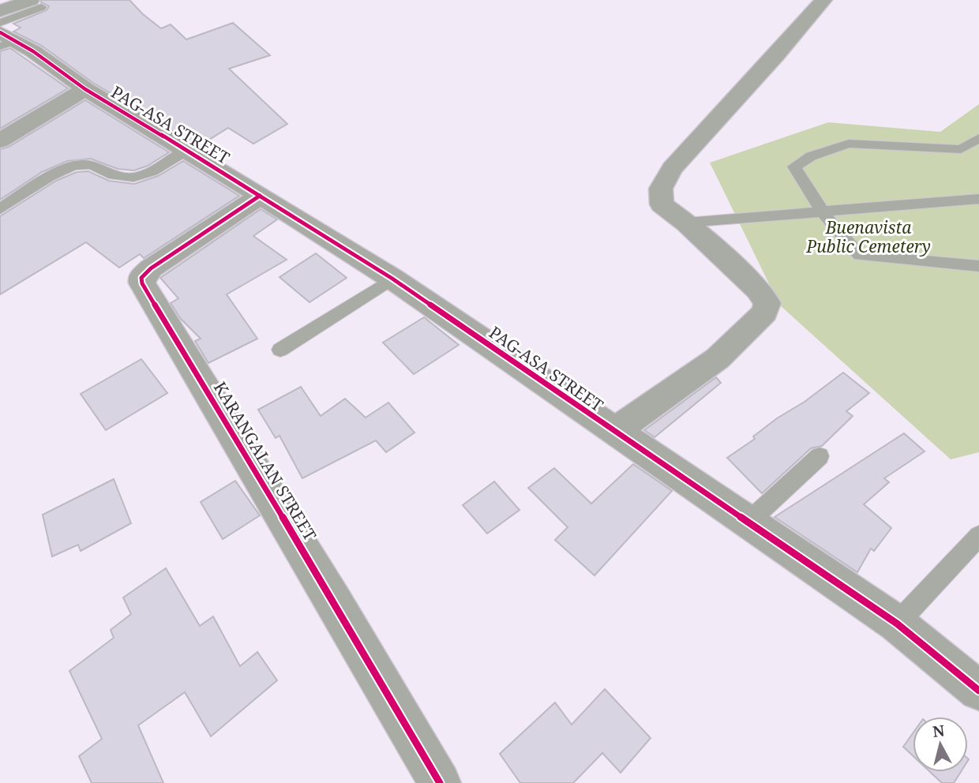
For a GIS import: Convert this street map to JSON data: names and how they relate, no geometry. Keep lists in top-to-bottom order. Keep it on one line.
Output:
{"streets":{"street":["PAG-ASA STREET","KARANGALAN STREET"]},"crossings":[["PAG-ASA STREET","KARANGALAN STREET"]],"parks":["Buenavista Public Cemetery"],"north":"top"}
